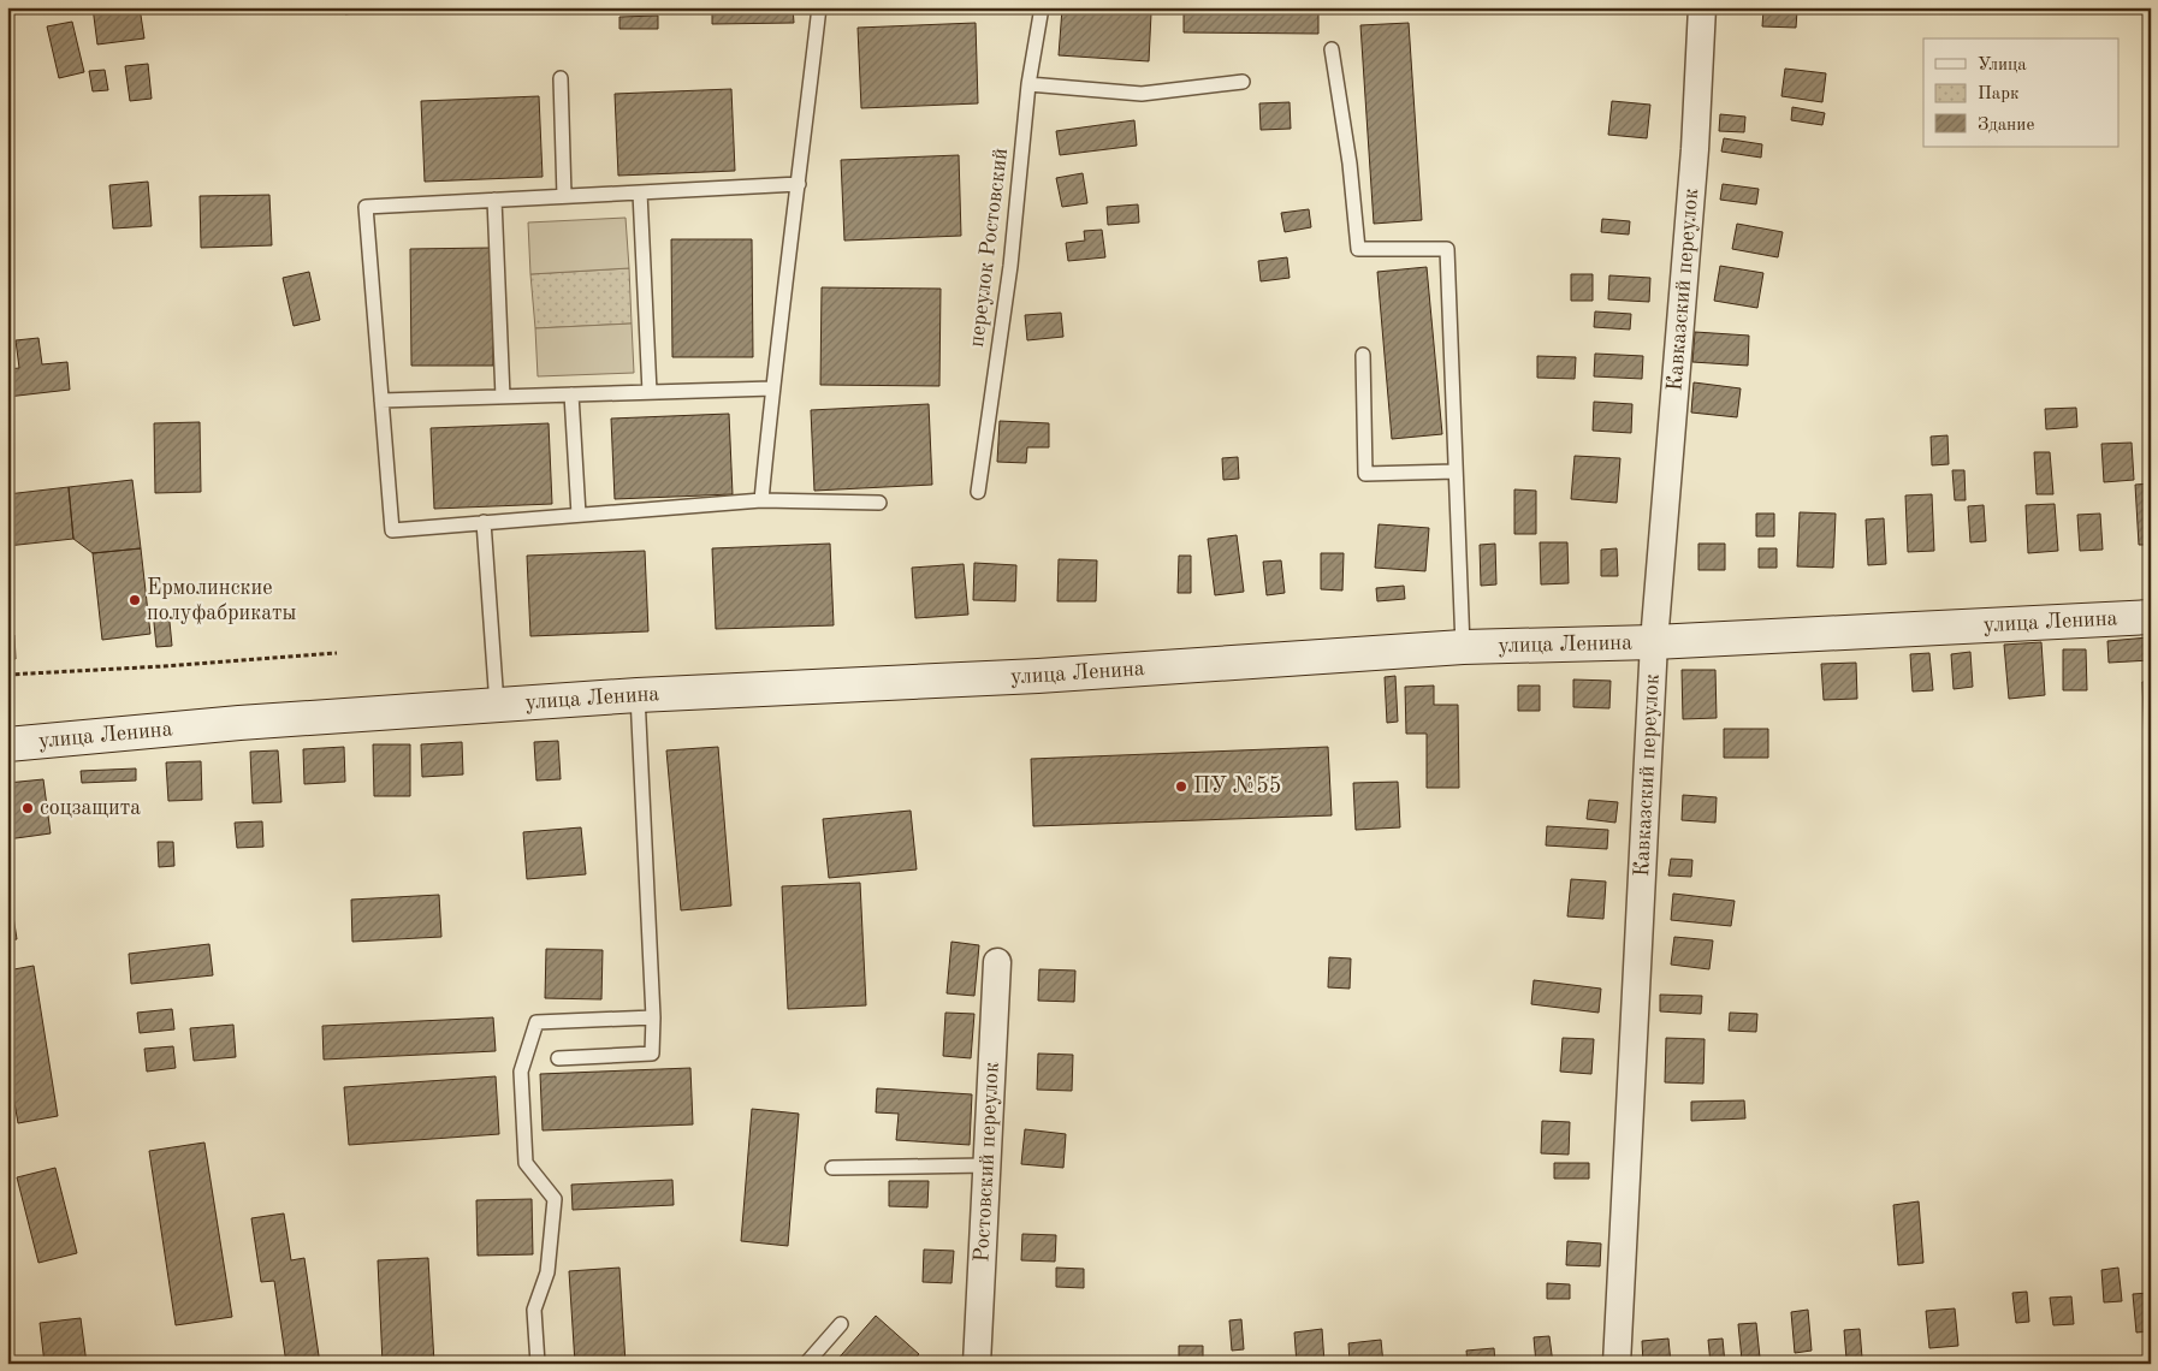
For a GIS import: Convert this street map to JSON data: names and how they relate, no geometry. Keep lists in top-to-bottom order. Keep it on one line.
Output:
{"streets":{"street":["Кавказский переулок","улица Ленина","Ростовский переулок"],"lane":["переулок Ростовский"]},"crossings":[["Кавказский переулок","улица Ленина"]],"places":["Ермолинские полуфабрикаты","ПУ №55","соцзащита"],"legend":["Улица","Парк","Здание"]}
